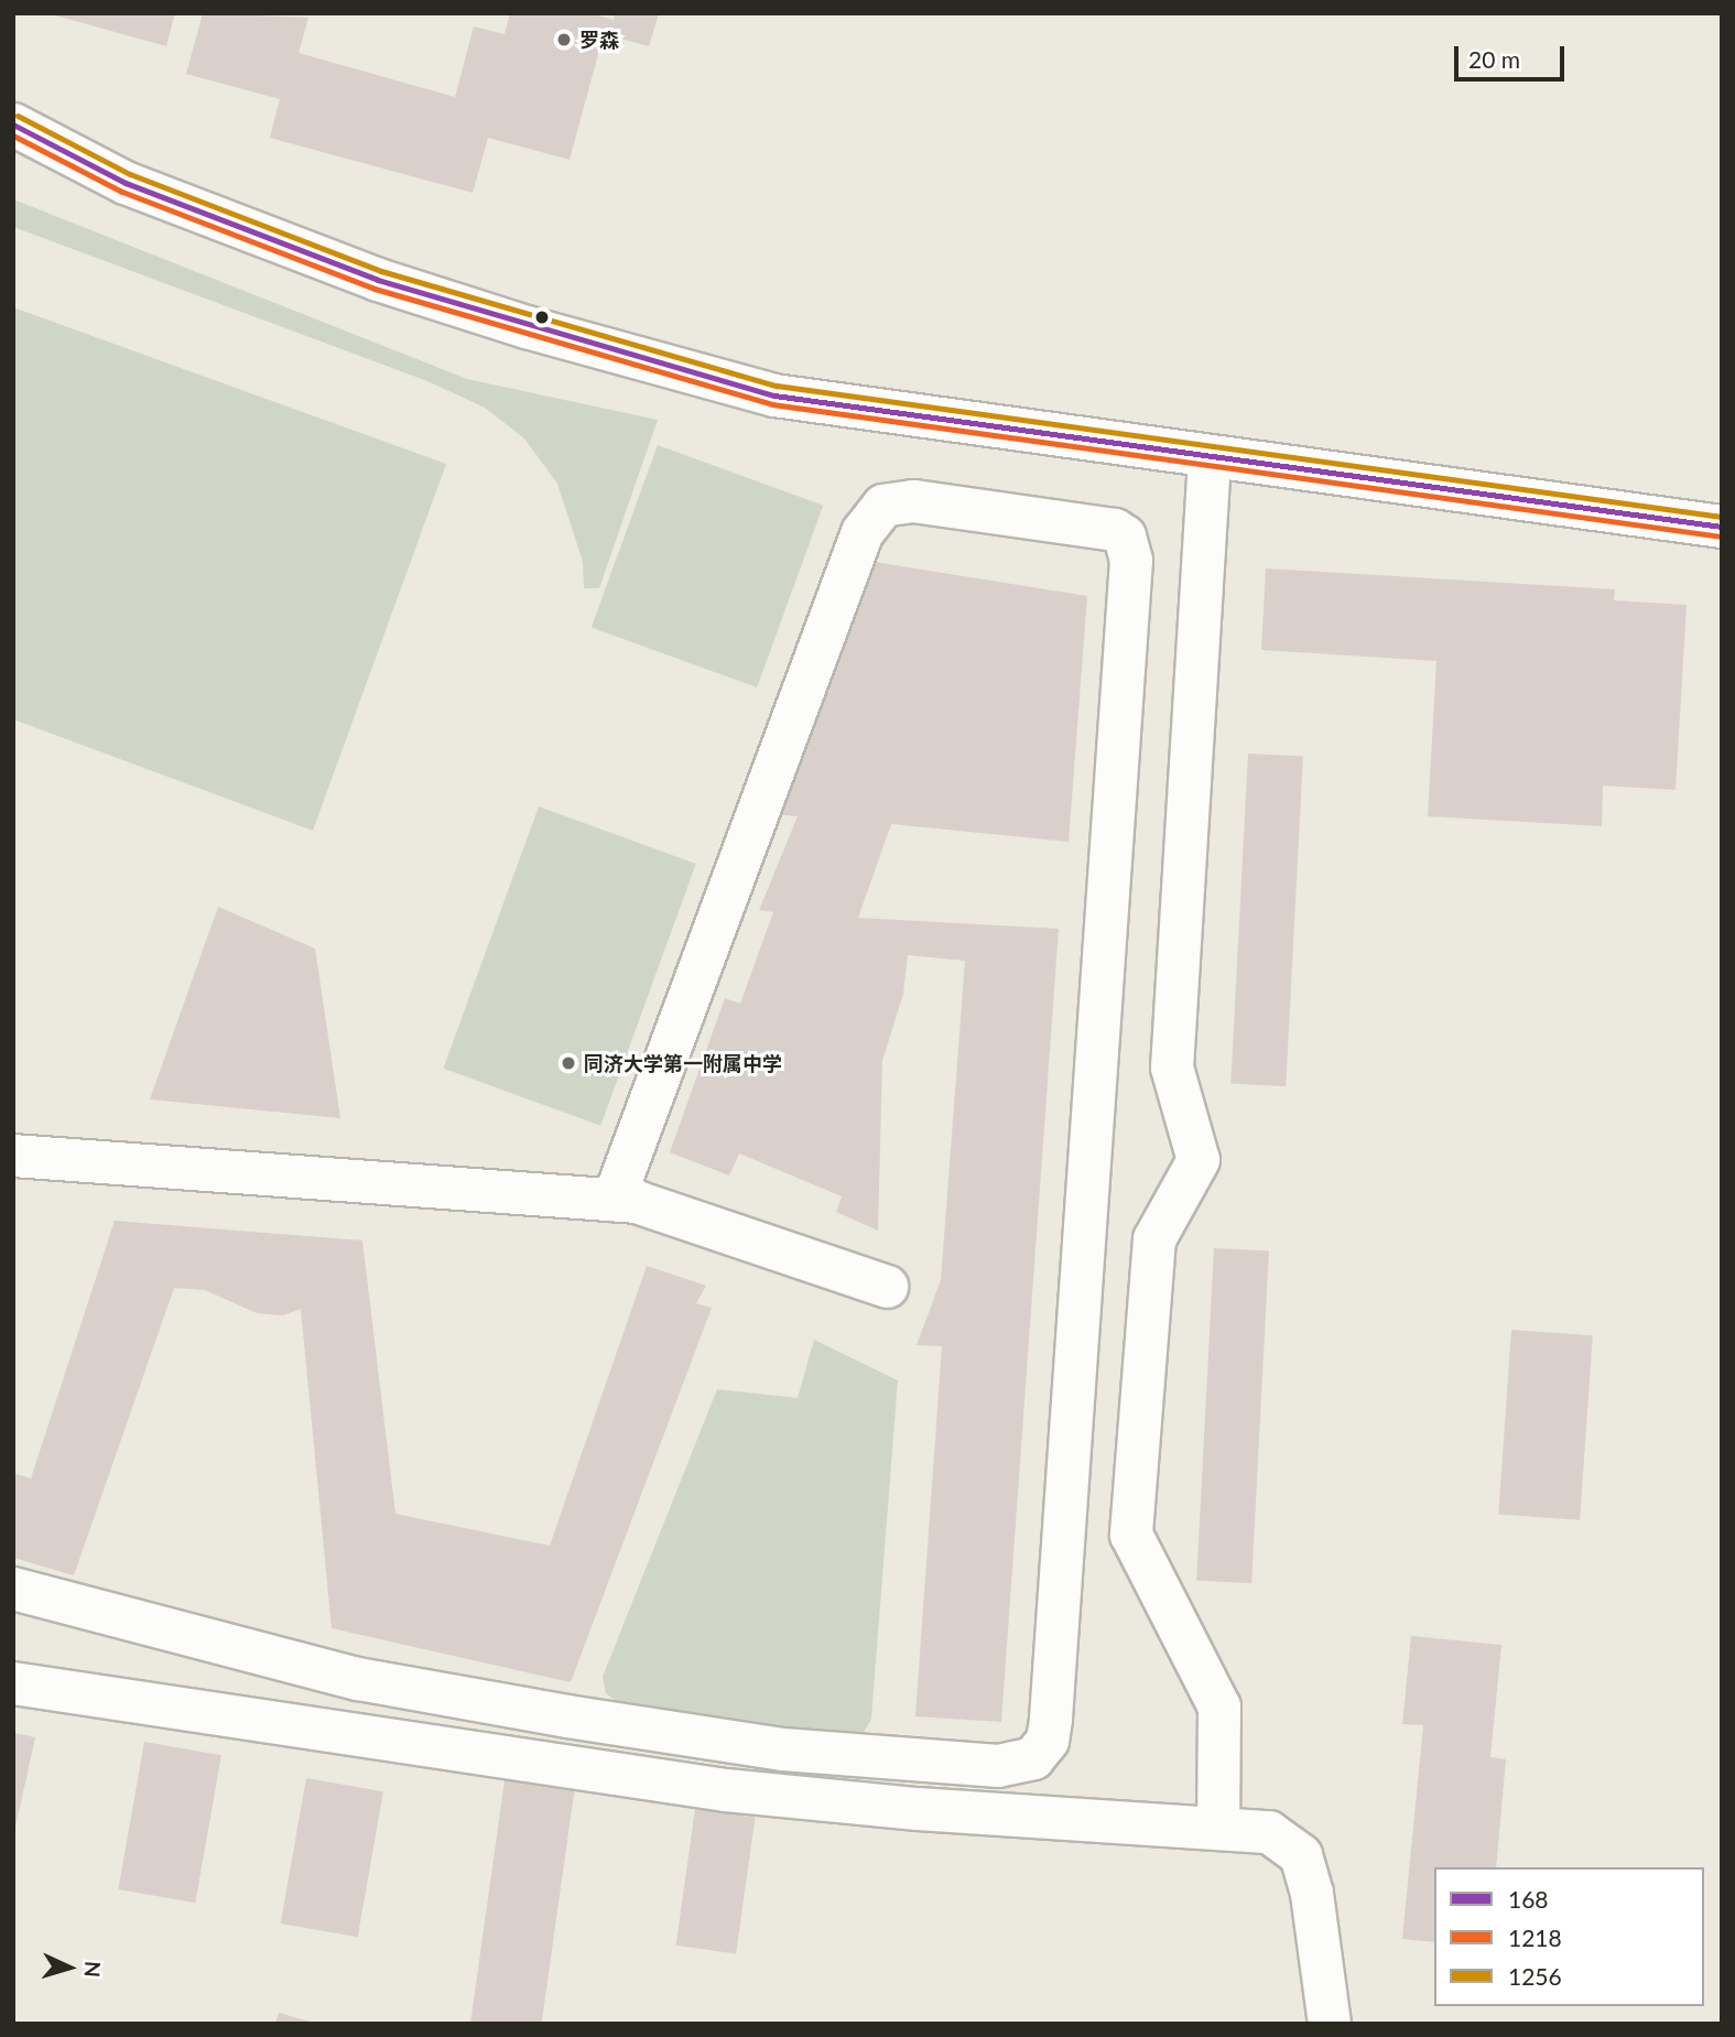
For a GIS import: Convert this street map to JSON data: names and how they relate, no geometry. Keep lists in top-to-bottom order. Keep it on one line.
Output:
{"places":["罗森","同济大学第一附属中学"],"lines":["transit line 1256","transit line 168","transit line 1218"],"legend":["168","1218","1256"],"scale_bar":"20 m","north":"right"}
